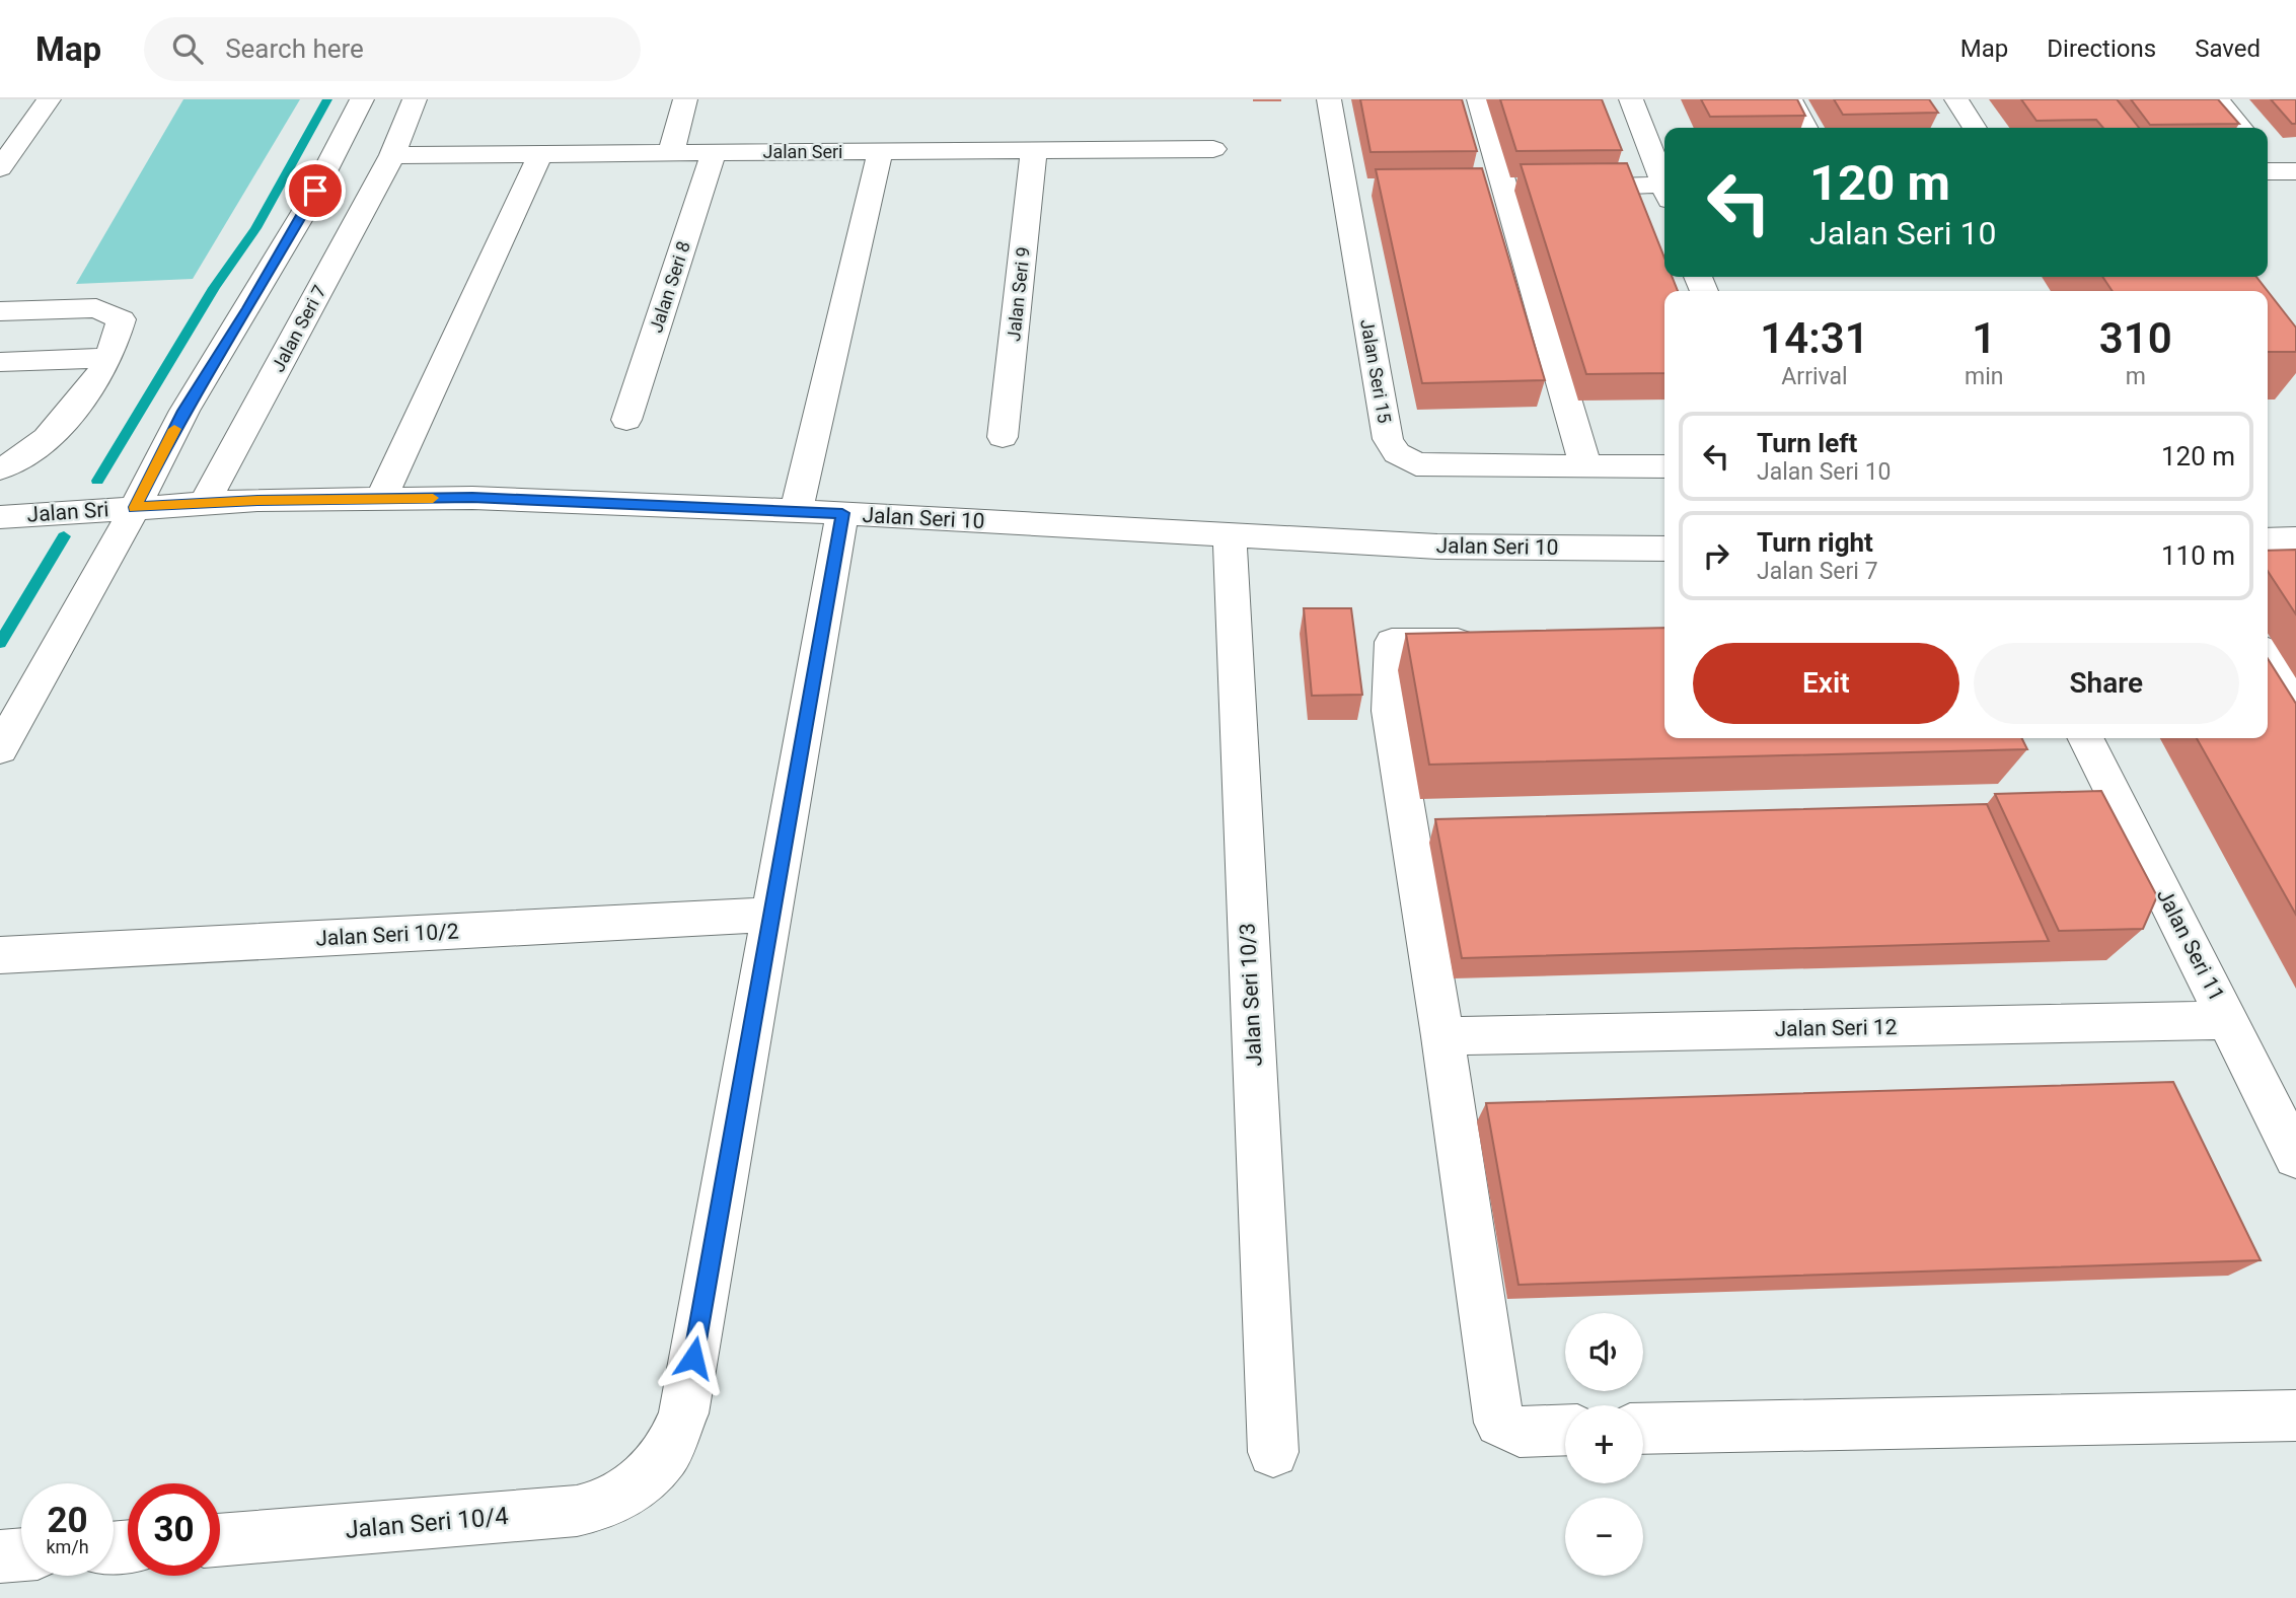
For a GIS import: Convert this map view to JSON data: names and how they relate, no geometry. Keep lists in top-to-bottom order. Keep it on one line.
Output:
{"streets":{"street":["Jalan Seri","Jalan Seri 8","Jalan Seri 9","Jalan Seri 7","Jalan Seri 15","Jalan Sri","Jalan Seri 10","Jalan Seri 10/2","Jalan Seri 11","Jalan Seri 10/3","Jalan Seri 12","Jalan Seri 10/4"]},"crossings":[["Jalan Seri","Jalan Seri 8"],["Jalan Seri","Jalan Seri 9"],["Jalan Seri","Jalan Seri 7"],["Jalan Seri 7","Jalan Seri 10"],["Jalan Sri","Jalan Seri 10"],["Jalan Seri 10","Jalan Seri 10/3"],["Jalan Seri 10","Jalan Seri 10/4"],["Jalan Seri 10/2","Jalan Seri 10/4"],["Jalan Seri 11","Jalan Seri 12"]],"page":{"header":"Map","search":"Search here","nav":["Map","Directions","Saved"],"turn":["120 m","Jalan Seri 10"],"eta":["14:31","Arrival","1","min","310","m"],"list":[{"name":"Turn left","note":"Jalan Seri 10","value":"120 m"},{"name":"Turn right","note":"Jalan Seri 7","value":"110 m"}],"buttons":["Exit","Share"],"map_buttons":["+","−"],"speed":"20 km/h","limit":"30"}}
